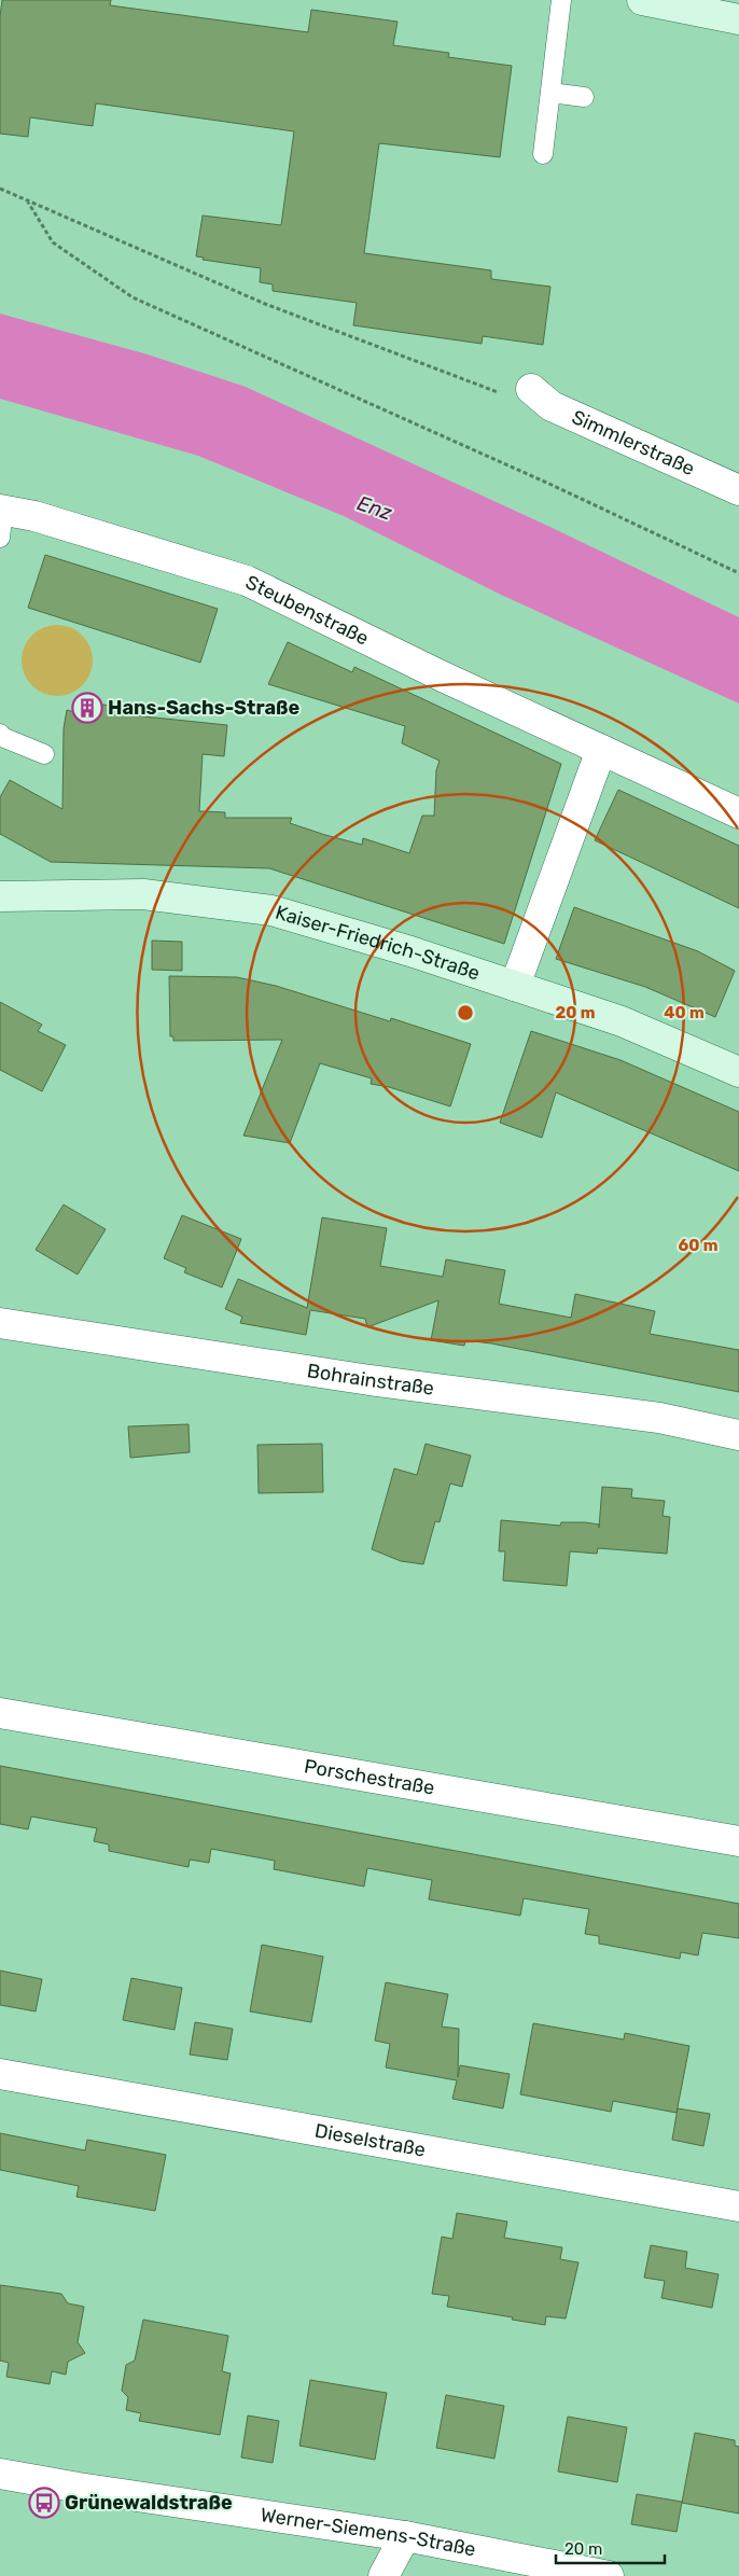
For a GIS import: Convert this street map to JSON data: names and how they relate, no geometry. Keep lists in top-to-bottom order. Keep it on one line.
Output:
{"streets":{"street":["Simmlerstraße","Steubenstraße","Kaiser-Friedrich-Straße","Bohrainstraße","Porschestraße","Dieselstraße","Werner-Siemens-Straße"]},"water":["Enz"],"places":{"building":["Hans-Sachs-Straße"],"bus stop":["Grünewaldstraße"]},"scale_bar":"20 m","rings":["20 m","40 m","60 m"]}
